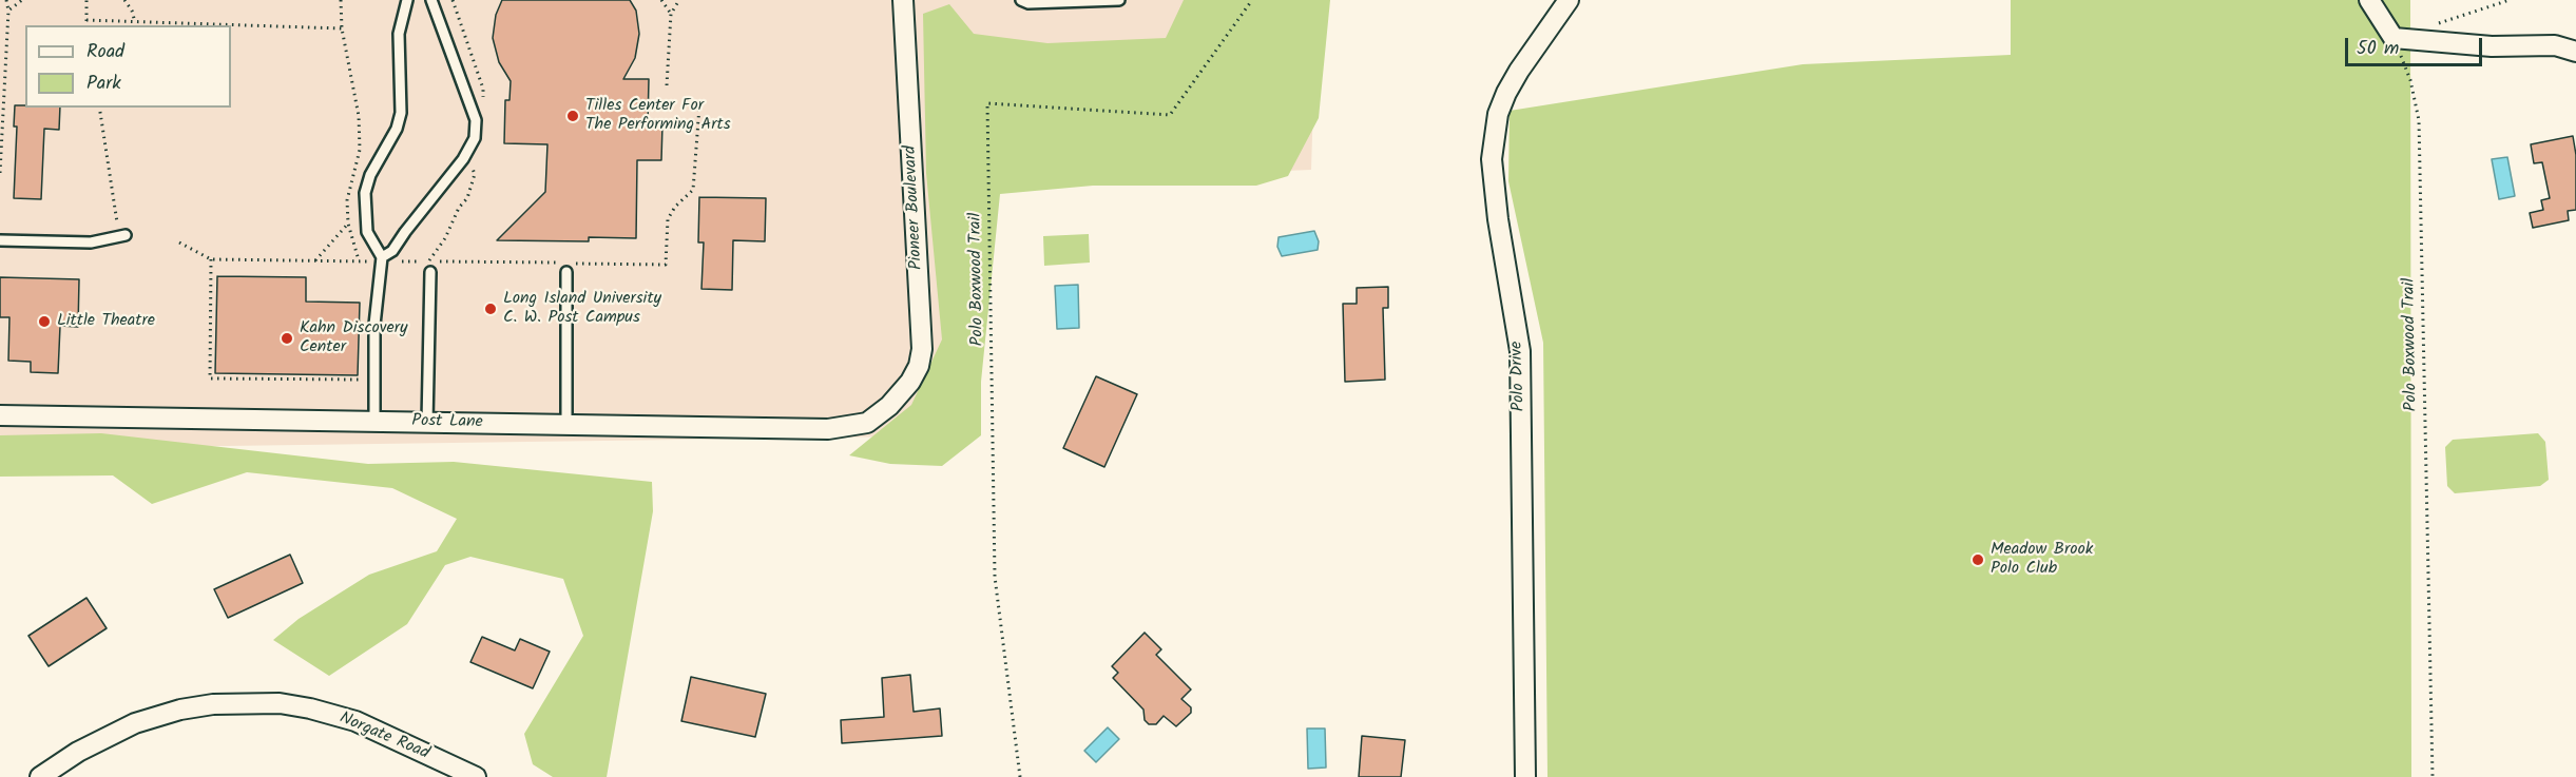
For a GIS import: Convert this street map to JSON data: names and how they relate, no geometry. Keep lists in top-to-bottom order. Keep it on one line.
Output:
{"streets":{"street":["Pioneer Boulevard","Polo Drive","Post Lane","Norgate Road"],"path":["Polo Boxwood Trail"]},"crossings":[["Pioneer Boulevard","Post Lane"]],"places":["Tilles Center For The Performing Arts","Long Island University C. W. Post Campus","Little Theatre","Kahn Discovery Center","Meadow Brook Polo Club"],"legend":["Road","Park"],"scale_bar":"50 m"}
